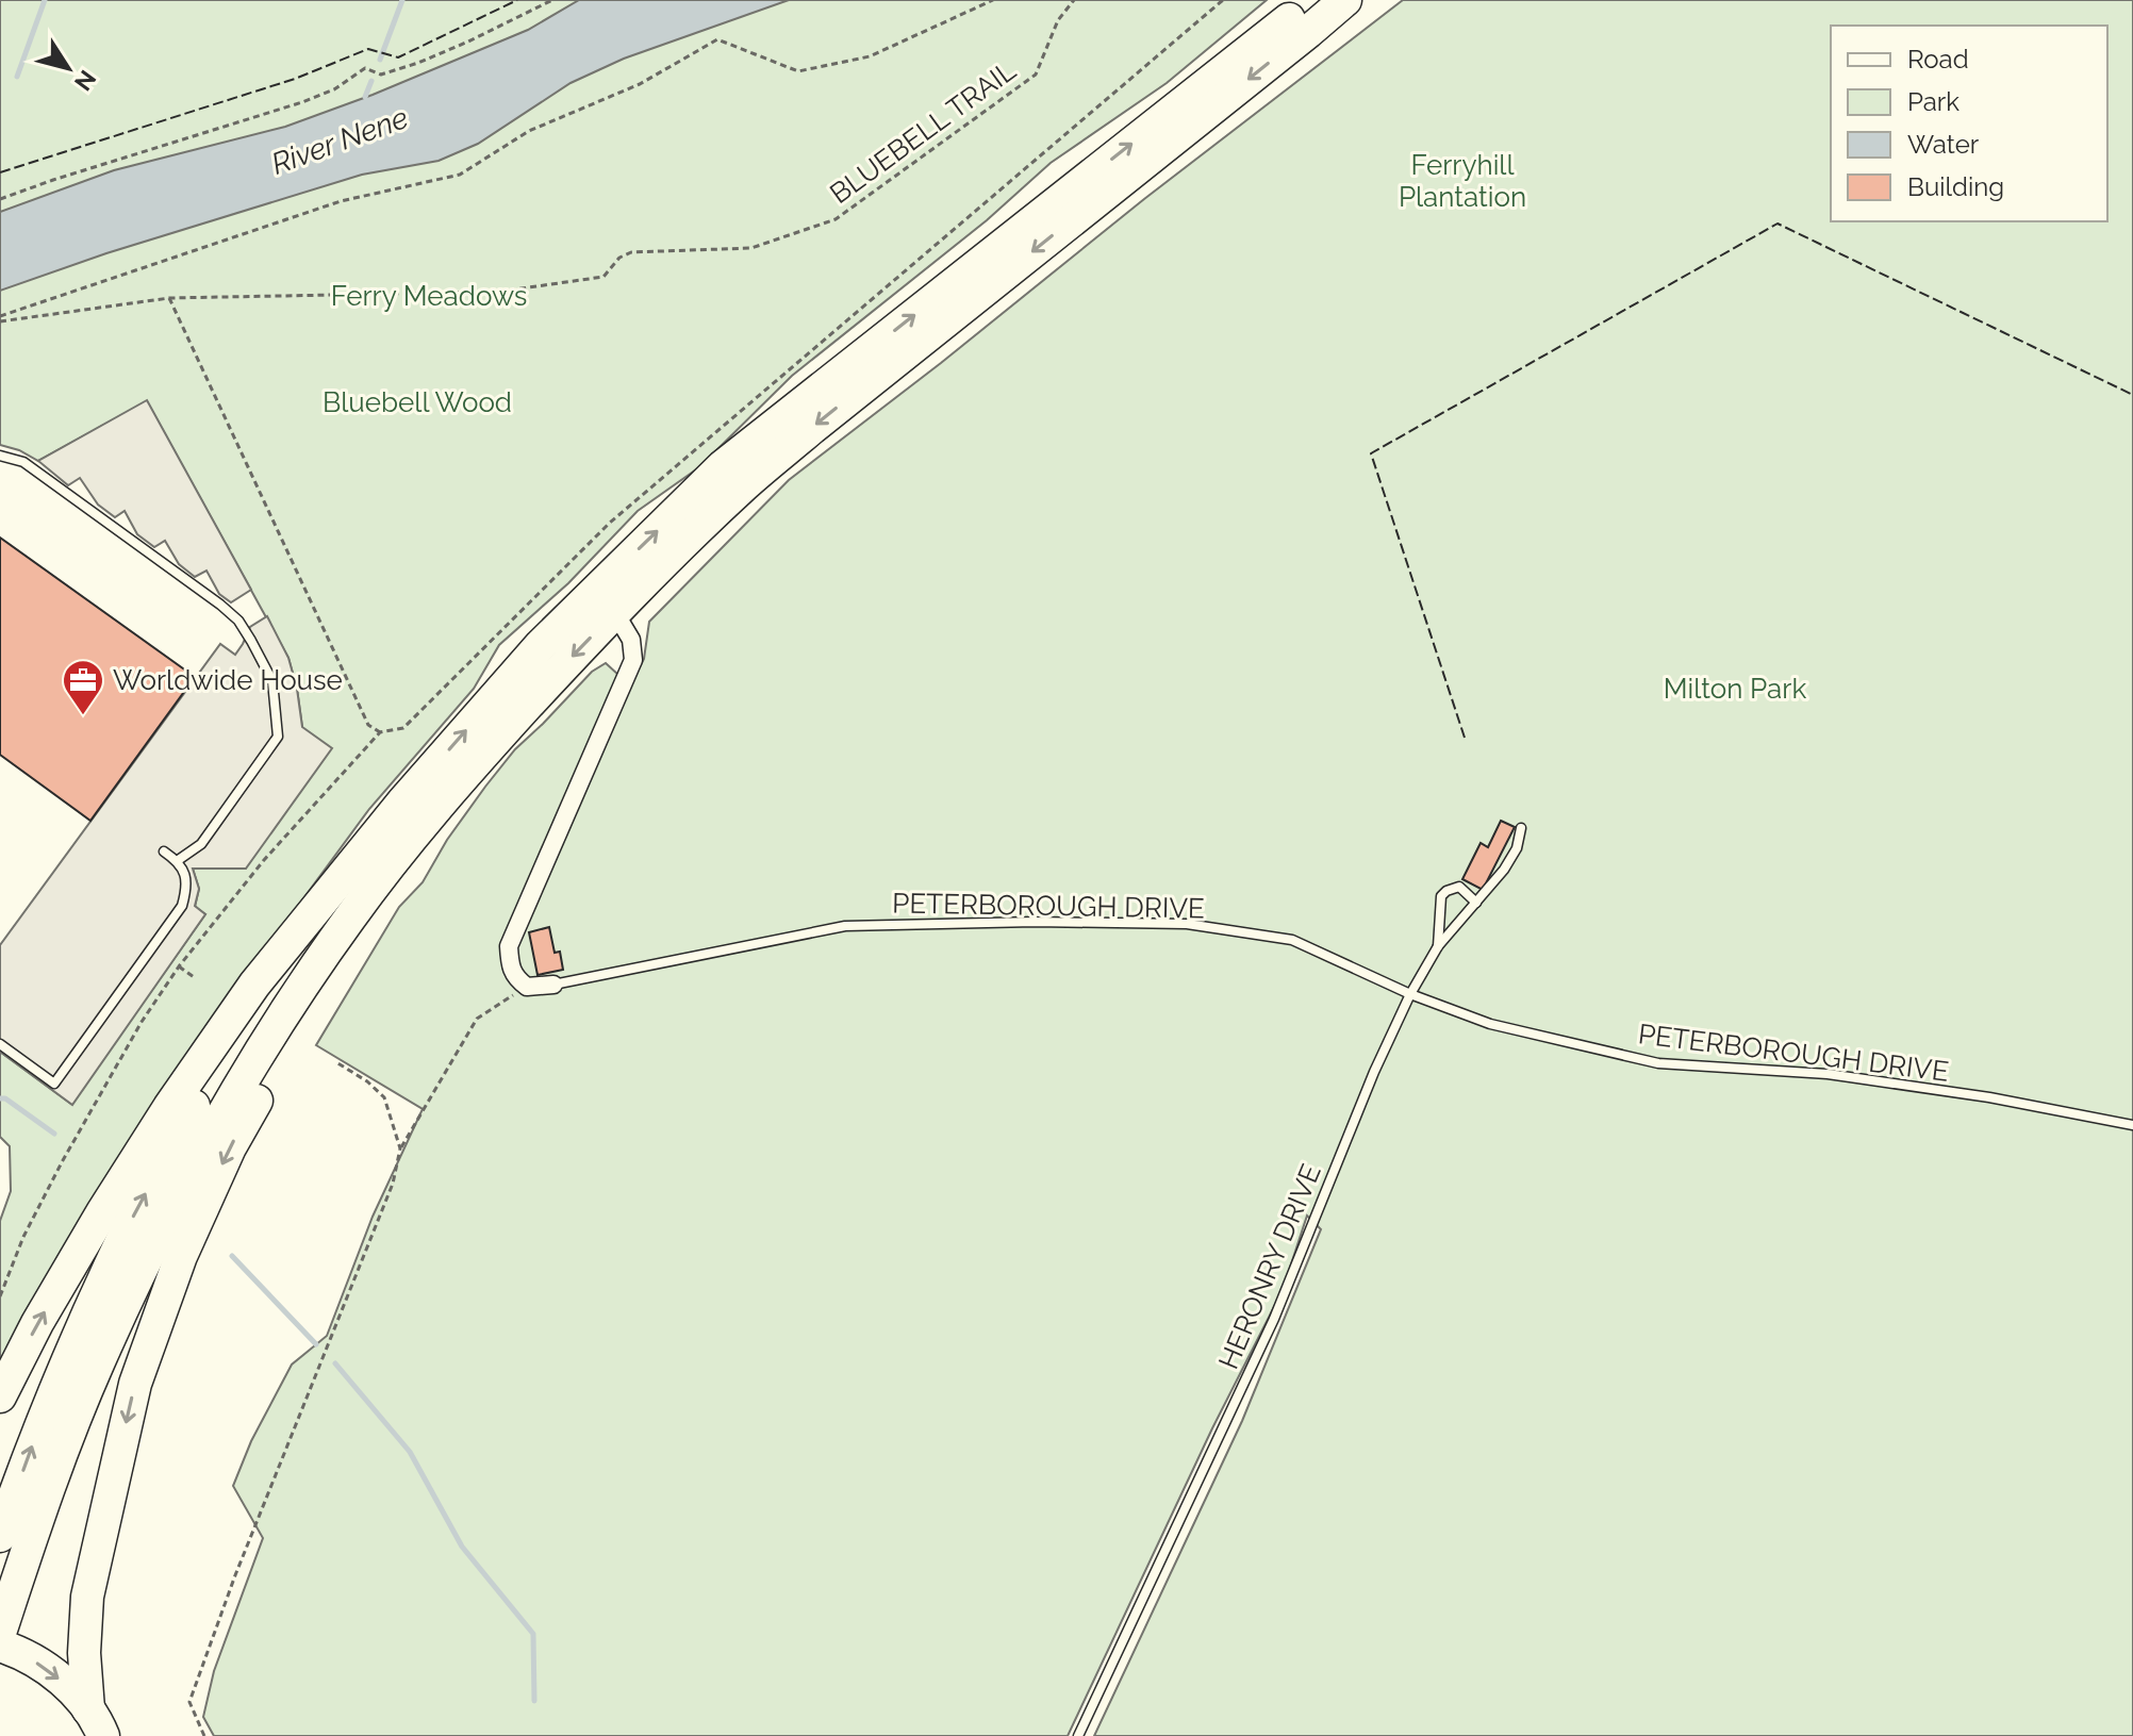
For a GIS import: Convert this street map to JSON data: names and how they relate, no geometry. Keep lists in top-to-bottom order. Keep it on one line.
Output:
{"streets":{"lane":["PETERBOROUGH DRIVE","HERONRY DRIVE"],"path":["BLUEBELL TRAIL"]},"crossings":[["PETERBOROUGH DRIVE","HERONRY DRIVE"]],"water":["River Nene"],"parks":["Ferryhill Plantation","Ferry Meadows","Bluebell Wood","Milton Park"],"places":{"office":["Worldwide House"]},"legend":["Road","Park","Water","Building"],"north":"bottom right"}
